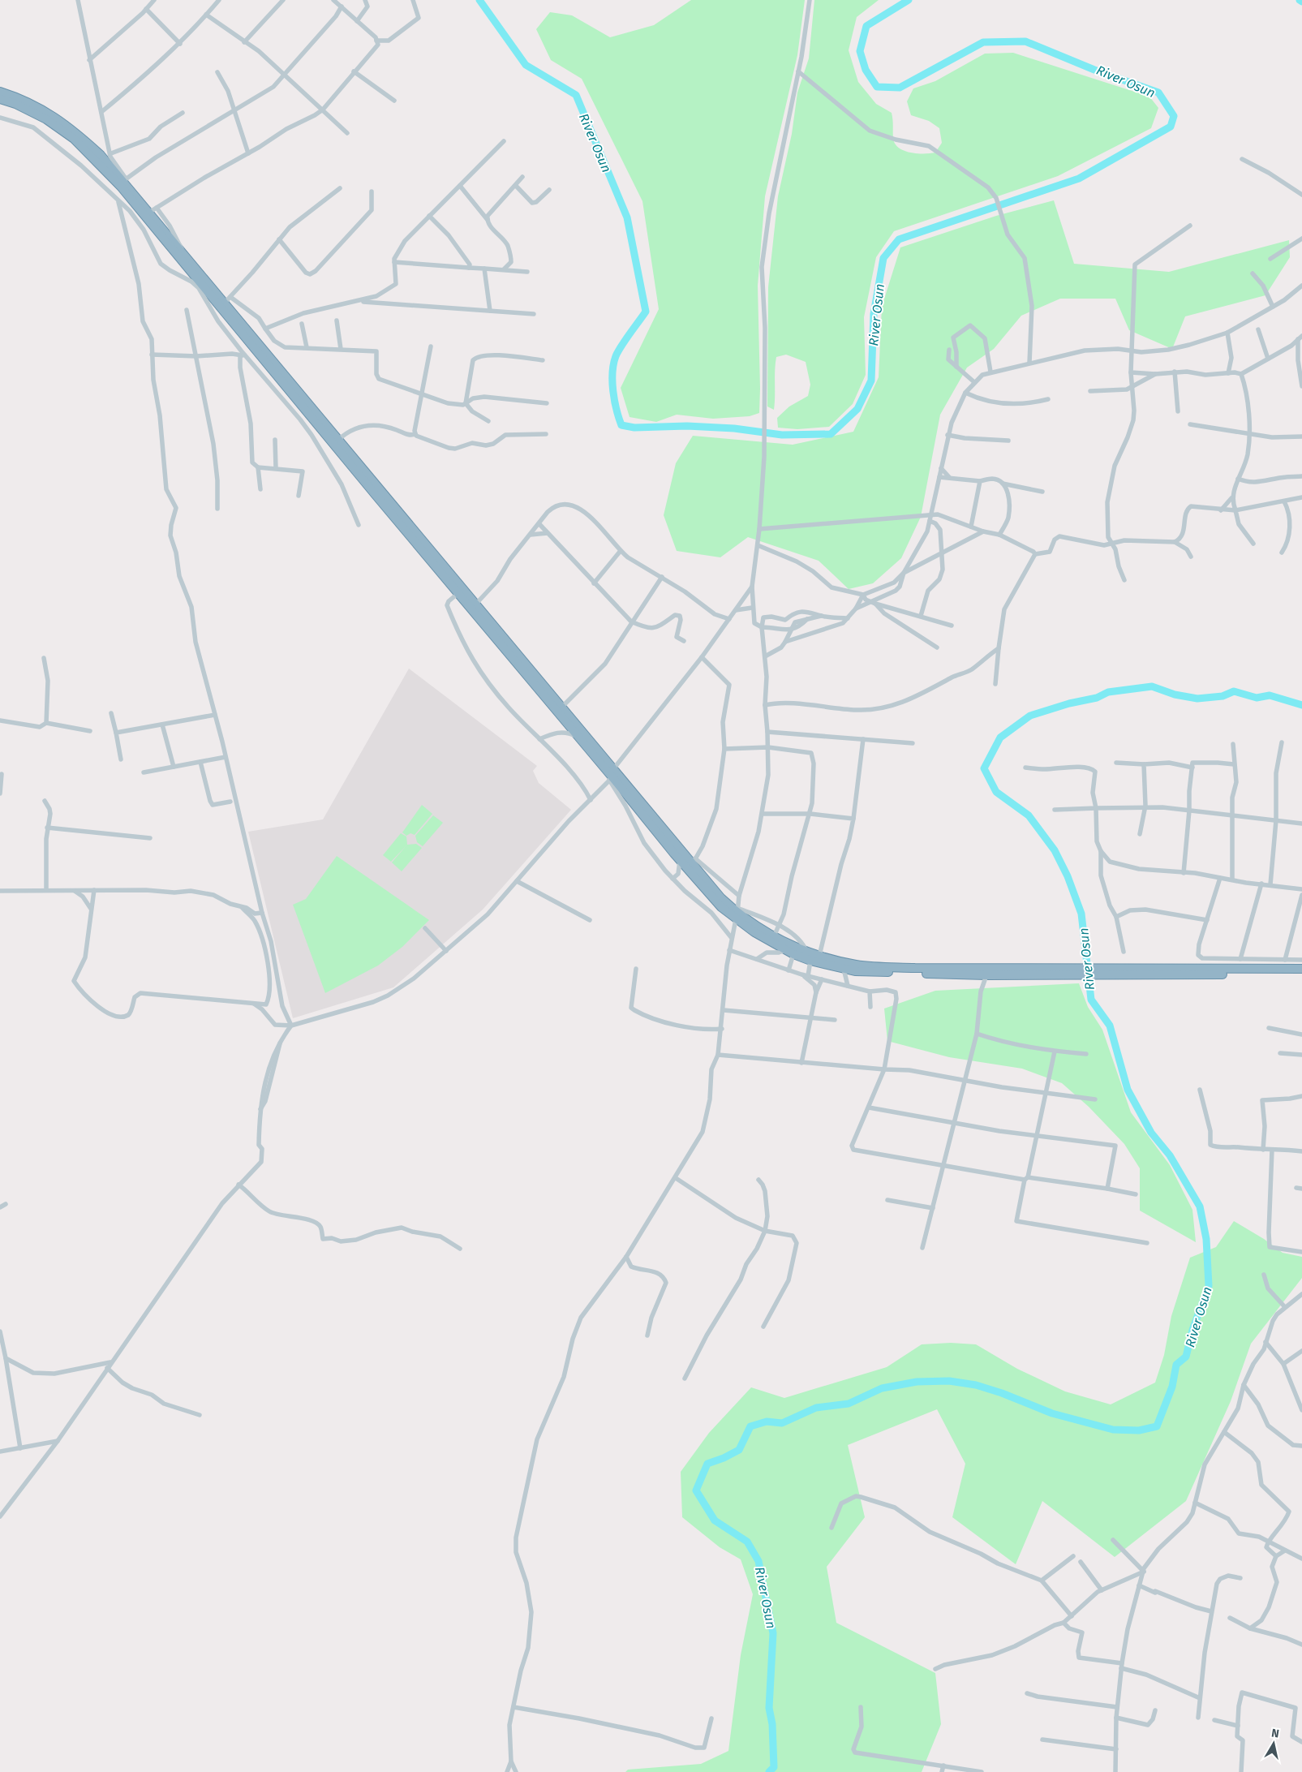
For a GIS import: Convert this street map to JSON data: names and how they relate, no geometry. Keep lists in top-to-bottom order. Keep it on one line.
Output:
{"water":["River Osun"],"north":"top"}
